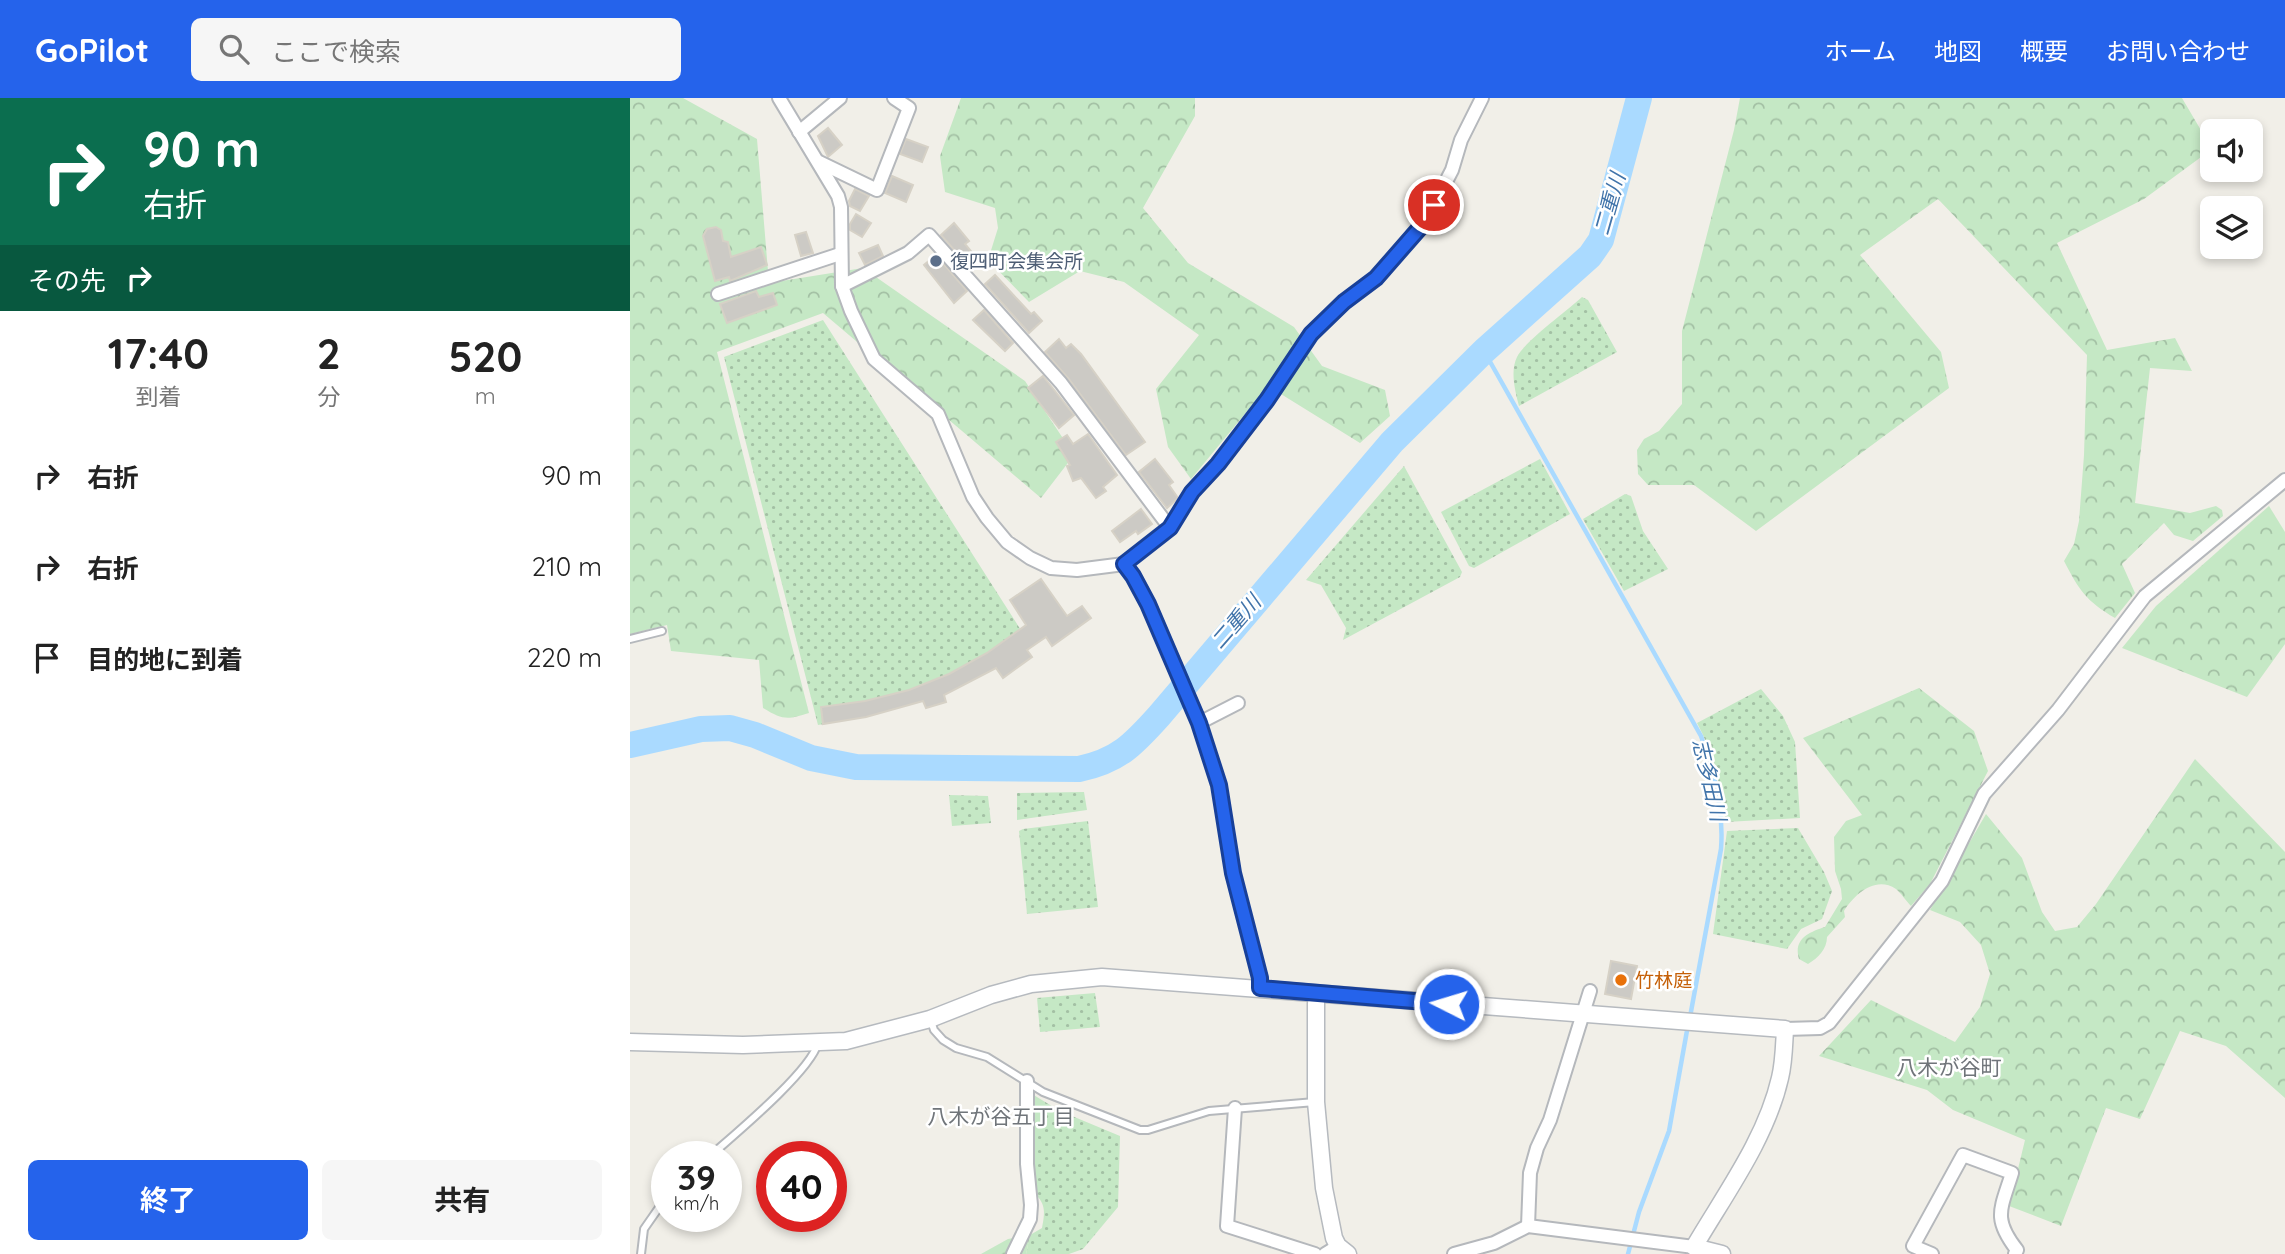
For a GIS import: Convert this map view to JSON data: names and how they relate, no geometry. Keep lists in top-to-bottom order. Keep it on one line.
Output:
{"districts":["八木が谷町","八木が谷五丁目"],"water":["二重川","志多田川"],"places":["復四町会集会所","竹林庭"],"page":{"header":"GoPilot","search":"ここで検索","nav":["ホーム","地図","概要","お問い合わせ"],"turn":["90 m","右折"],"then":"その先","eta":["17:40","到着","2","分","520","m"],"list":[{"name":"右折","value":"90 m"},{"name":"右折","value":"210 m"},{"name":"目的地に到着","value":"220 m"}],"speed":"39 km/h","limit":"40","buttons":["終了","共有"]}}
